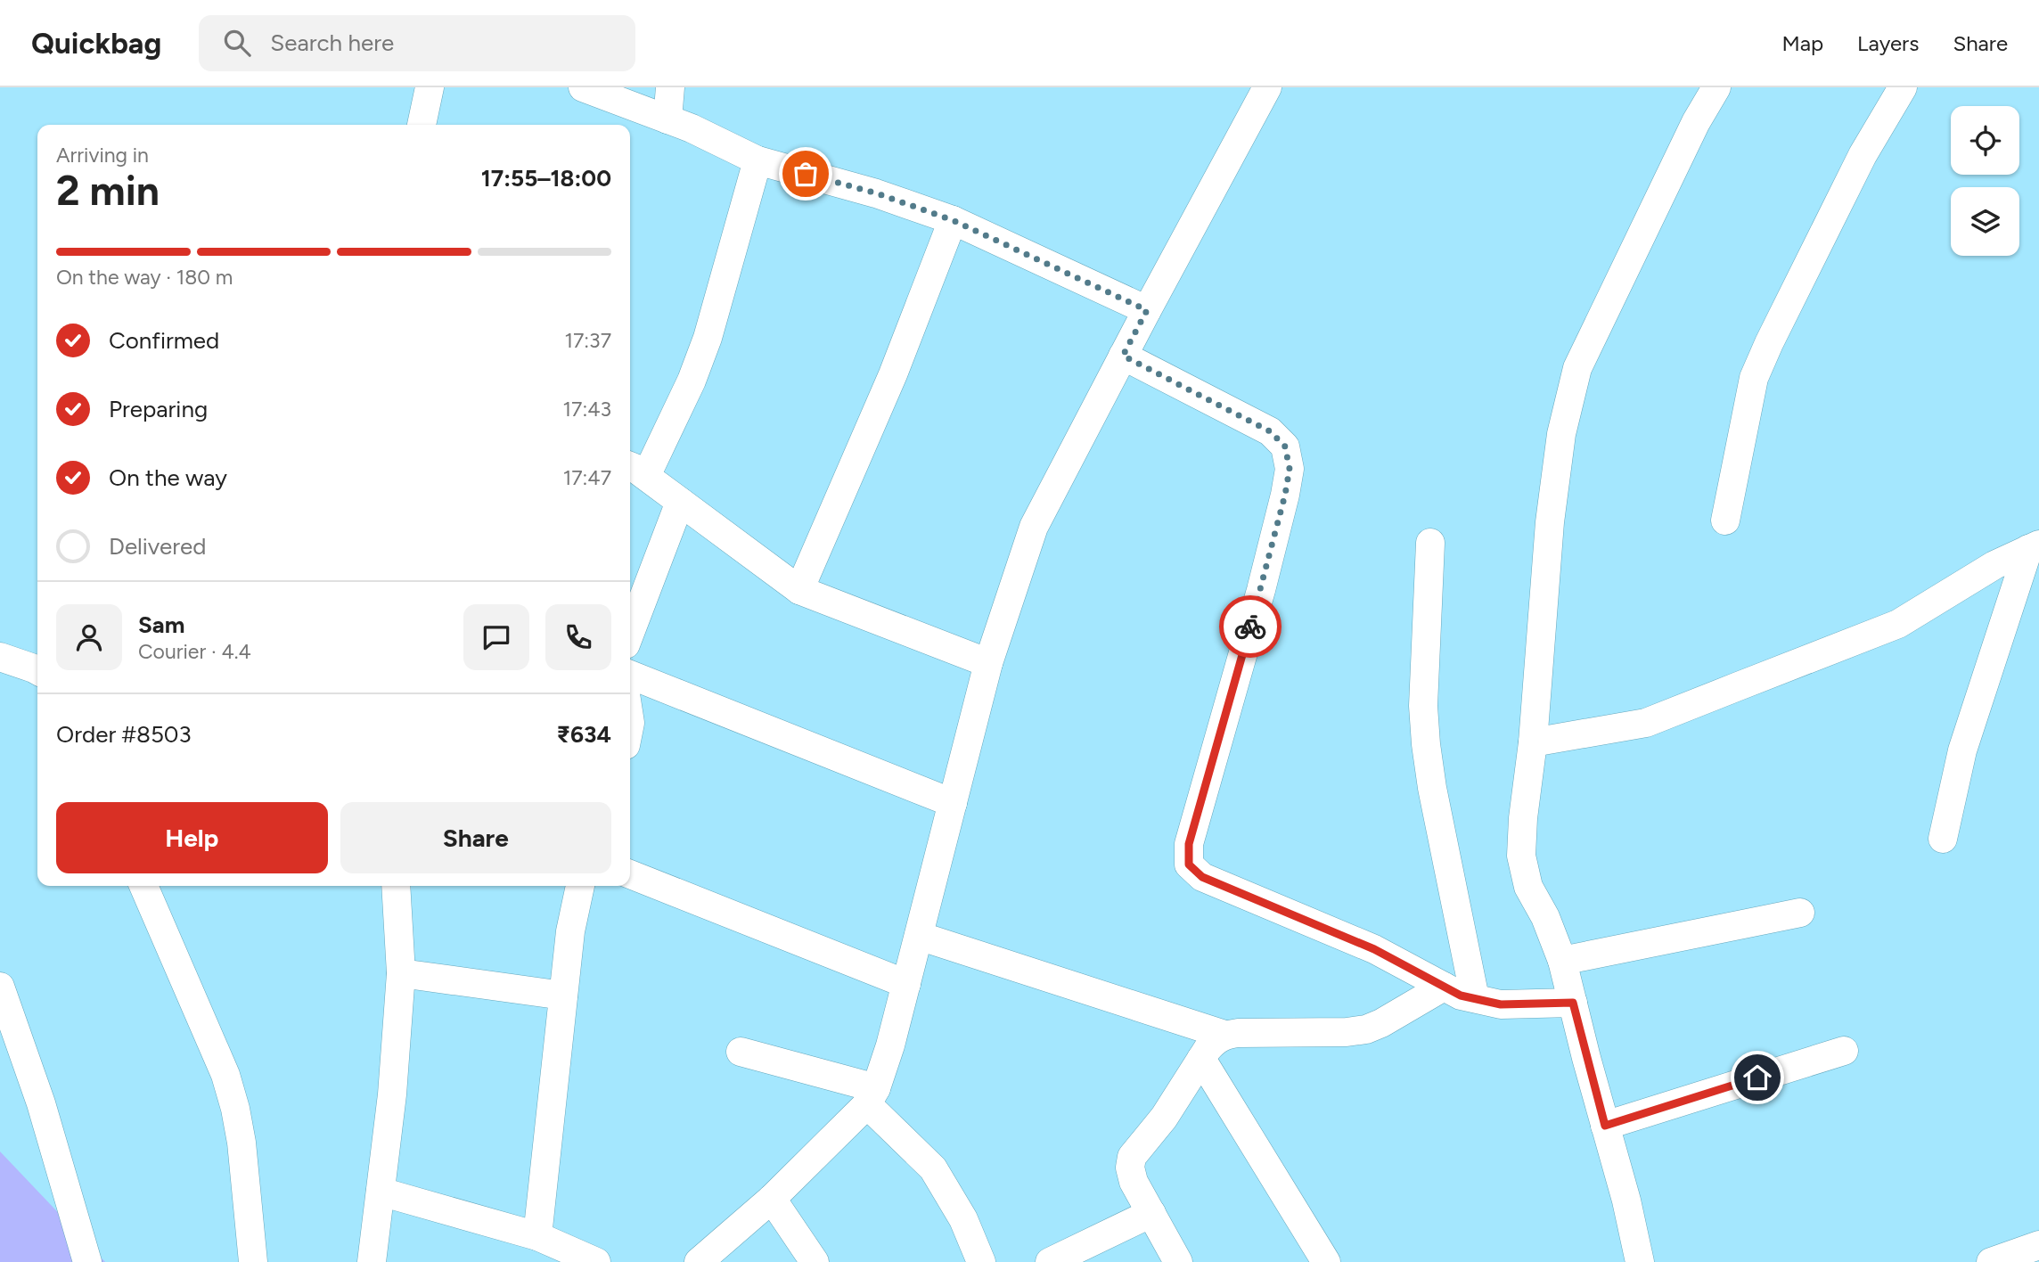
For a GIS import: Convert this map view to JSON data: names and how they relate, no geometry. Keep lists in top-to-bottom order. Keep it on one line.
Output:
{"page":{"header":"Quickbag","search":"Search here","nav":["Map","Layers","Share"],"heading":["2 min","Arriving in","17:55–18:00"],"panel":["Sam","Courier · 4.4","Order #8503","₹634"],"bar":"On the way · 180 m","list":[["Confirmed","17:37"],["Preparing","17:43"],["On the way","17:47"],"Delivered"],"buttons":["Help","Share"]}}
